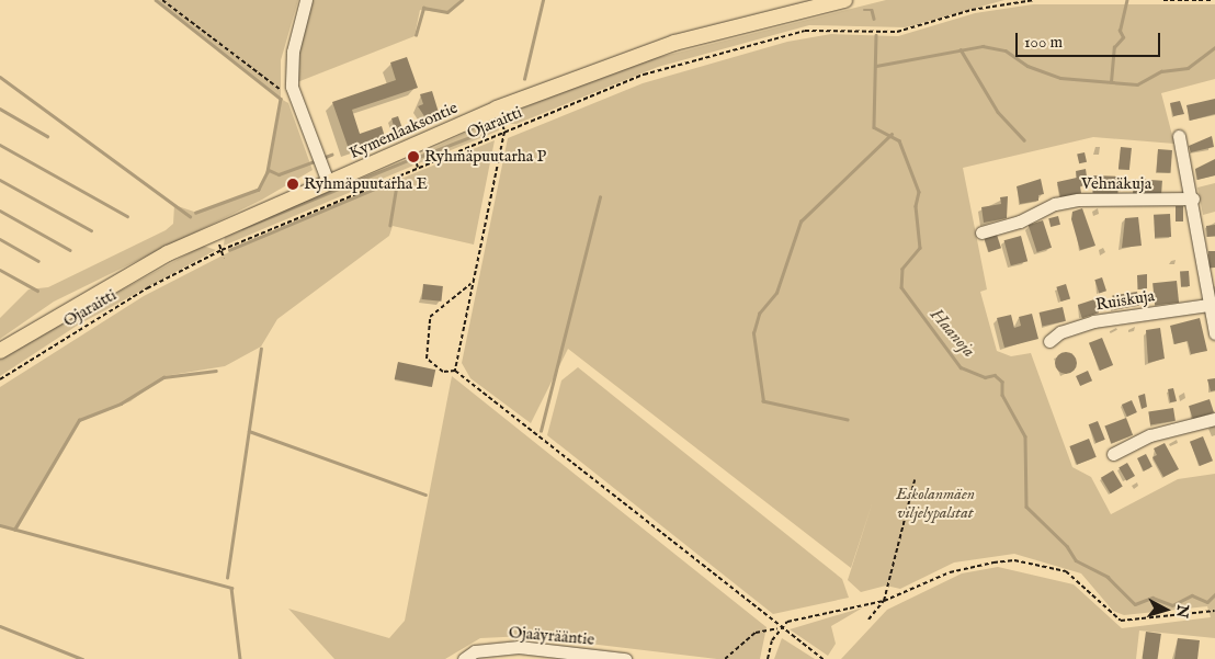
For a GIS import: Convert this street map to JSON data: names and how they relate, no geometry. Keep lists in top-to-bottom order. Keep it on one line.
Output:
{"streets":{"main road":["Kymenlaaksontie"],"street":["Vehnäkuja","Ruiskuja","Ojaäyrääntie"],"path":["Ojaraitti"]},"water":["Haanoja"],"parks":["Eskolanmäen viljelypalstat"],"places":["Ryhmäpuutarha P","Ryhmäpuutarha E"],"scale_bar":"100 m","north":"right"}
